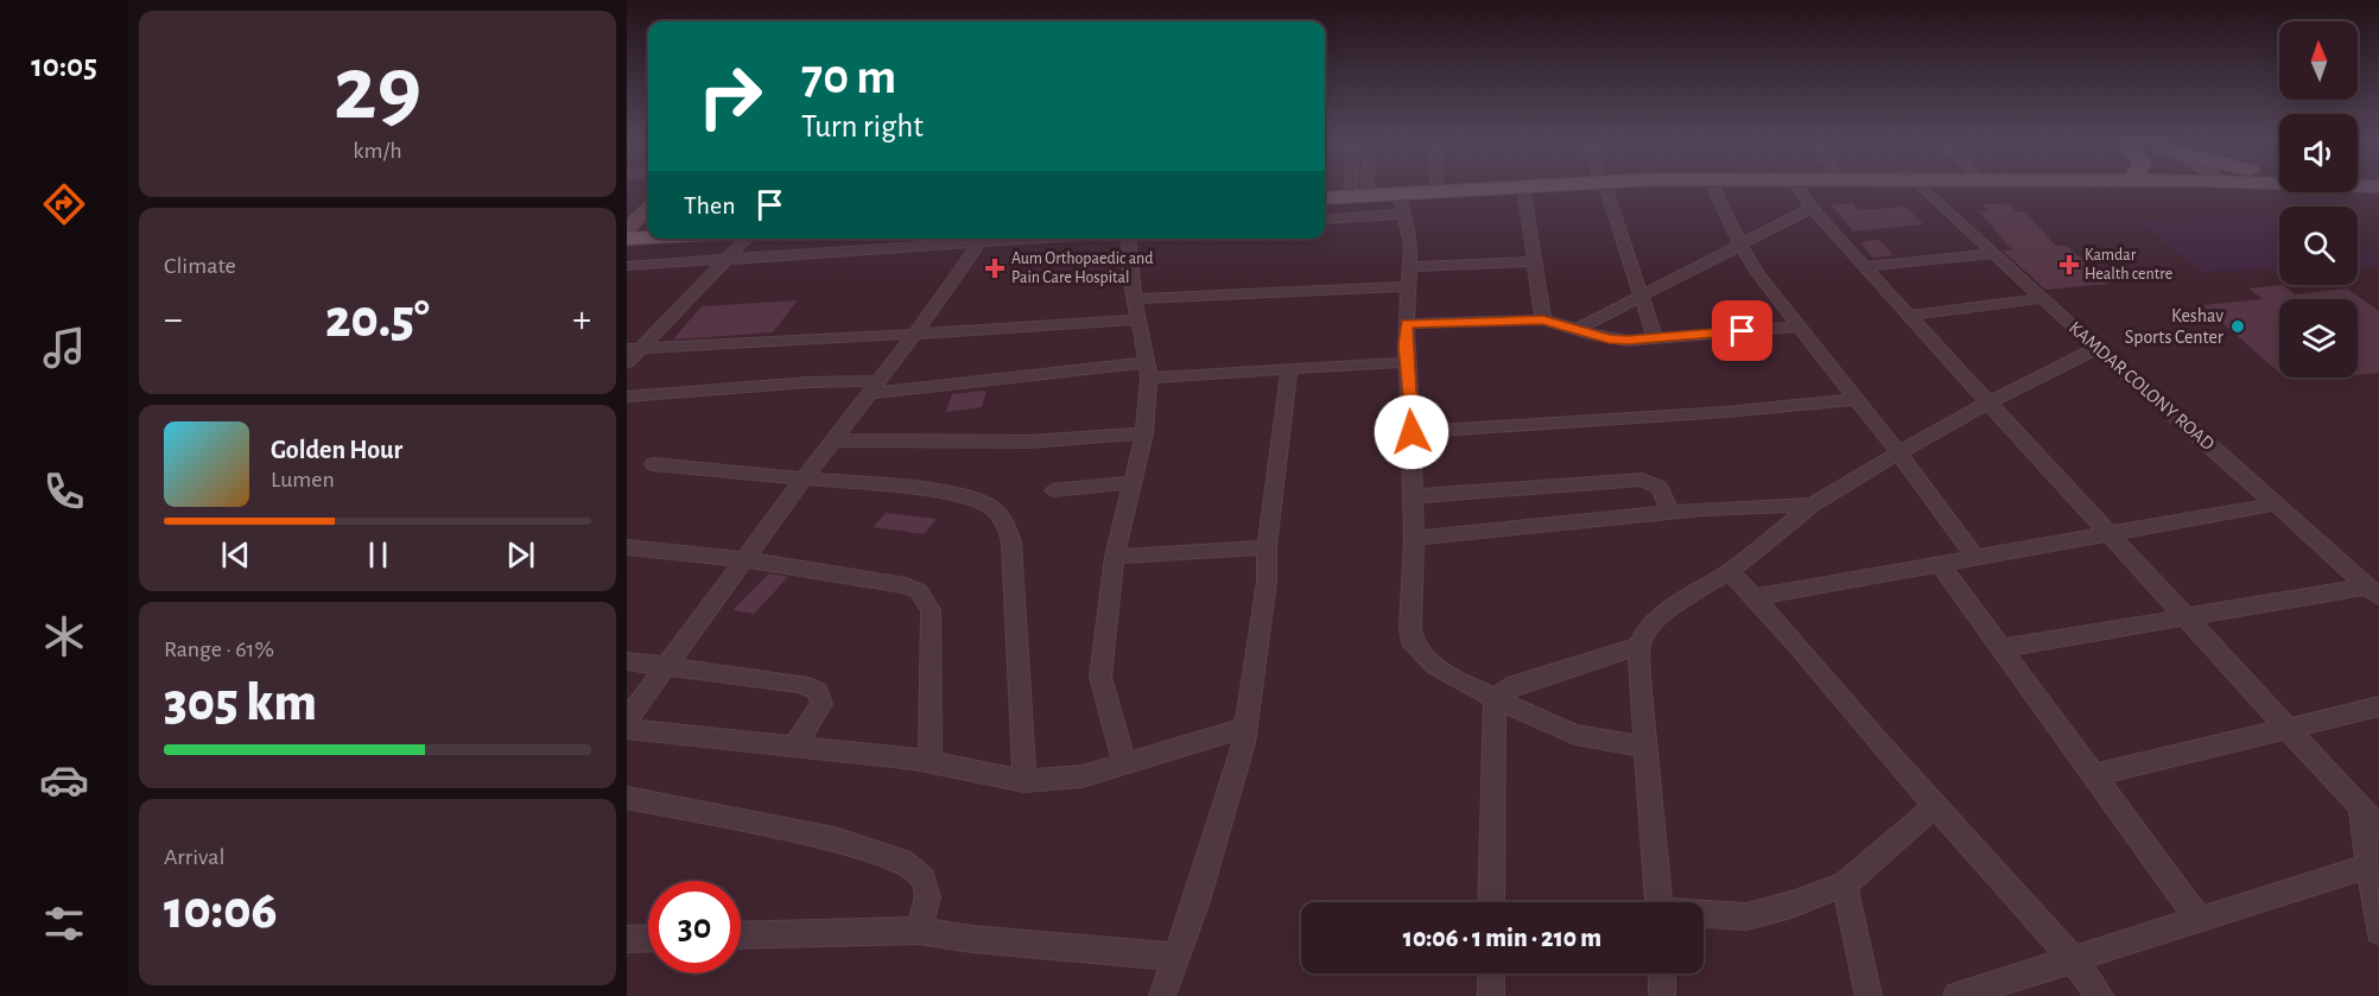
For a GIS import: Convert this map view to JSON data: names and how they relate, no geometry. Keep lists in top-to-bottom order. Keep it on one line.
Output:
{"streets":{"street":["KAMDAR COLONY ROAD"]},"places":{"health":["Kamdar Health centre","Aum Orthopaedic and Pain Care Hospital"],"other":["Keshav Sports Center"]},"north":"top","page":{"tabs":"10:05","tile":[["29","km/h"],"Climate",["Range · 61%","305 km"],["Arrival","10:06"]],"turn":["70 m","Turn right"],"then":"Then","heat":["−","20.5°","+"],"song":["Golden Hour","Lumen"],"limit":"30","trip":"10:06 · 1 min · 210 m"}}
